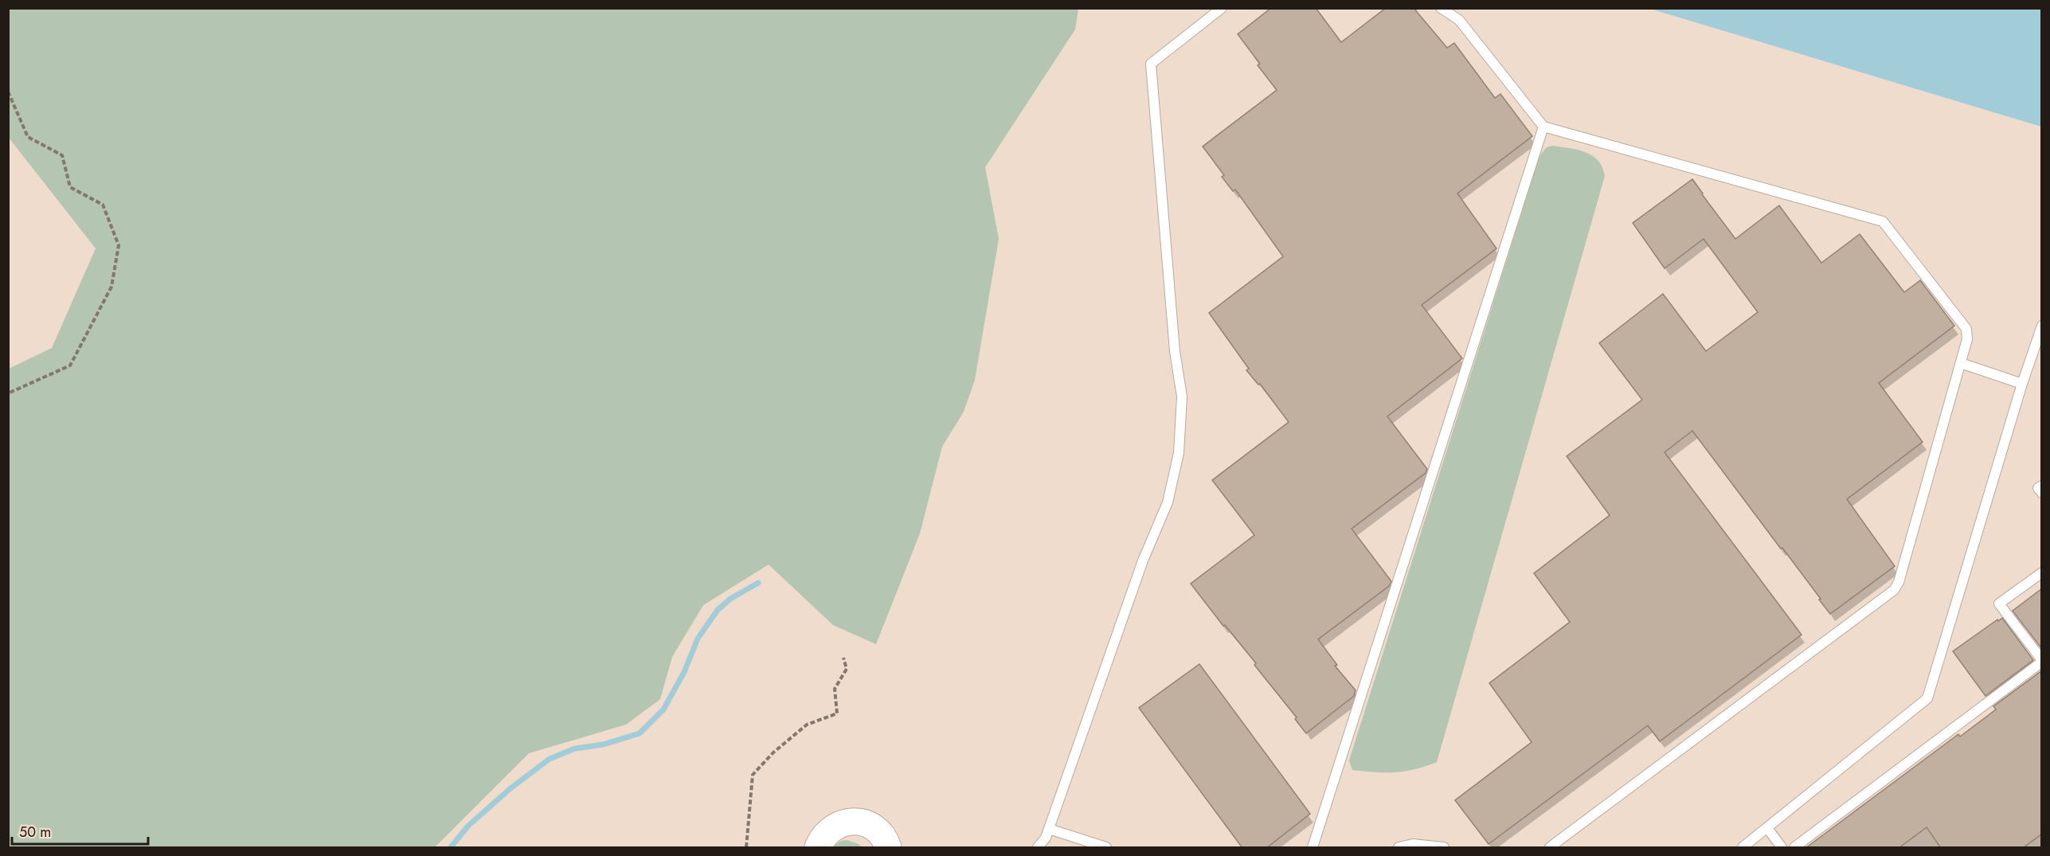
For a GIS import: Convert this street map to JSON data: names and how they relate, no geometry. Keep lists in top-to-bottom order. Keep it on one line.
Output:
{"scale_bar":"50 m"}
